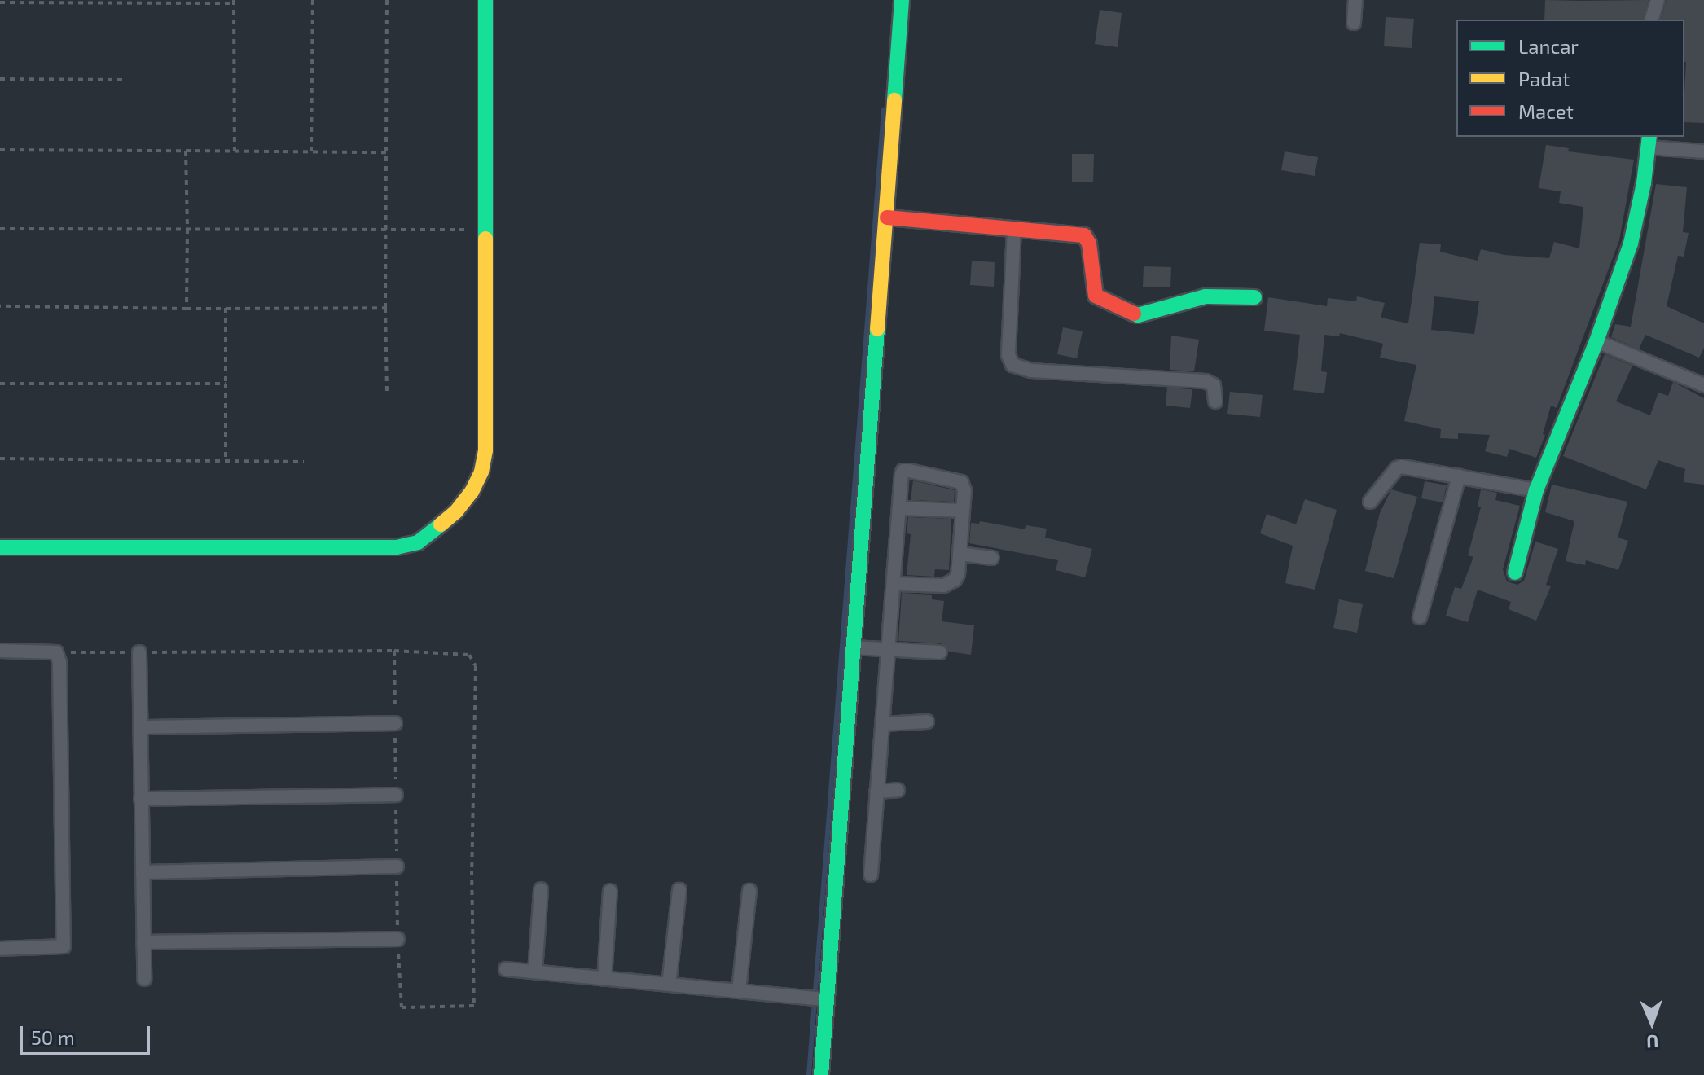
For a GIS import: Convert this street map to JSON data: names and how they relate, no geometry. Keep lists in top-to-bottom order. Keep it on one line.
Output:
{"legend":["Lancar","Padat","Macet"],"scale_bar":"50 m","north":"bottom"}
